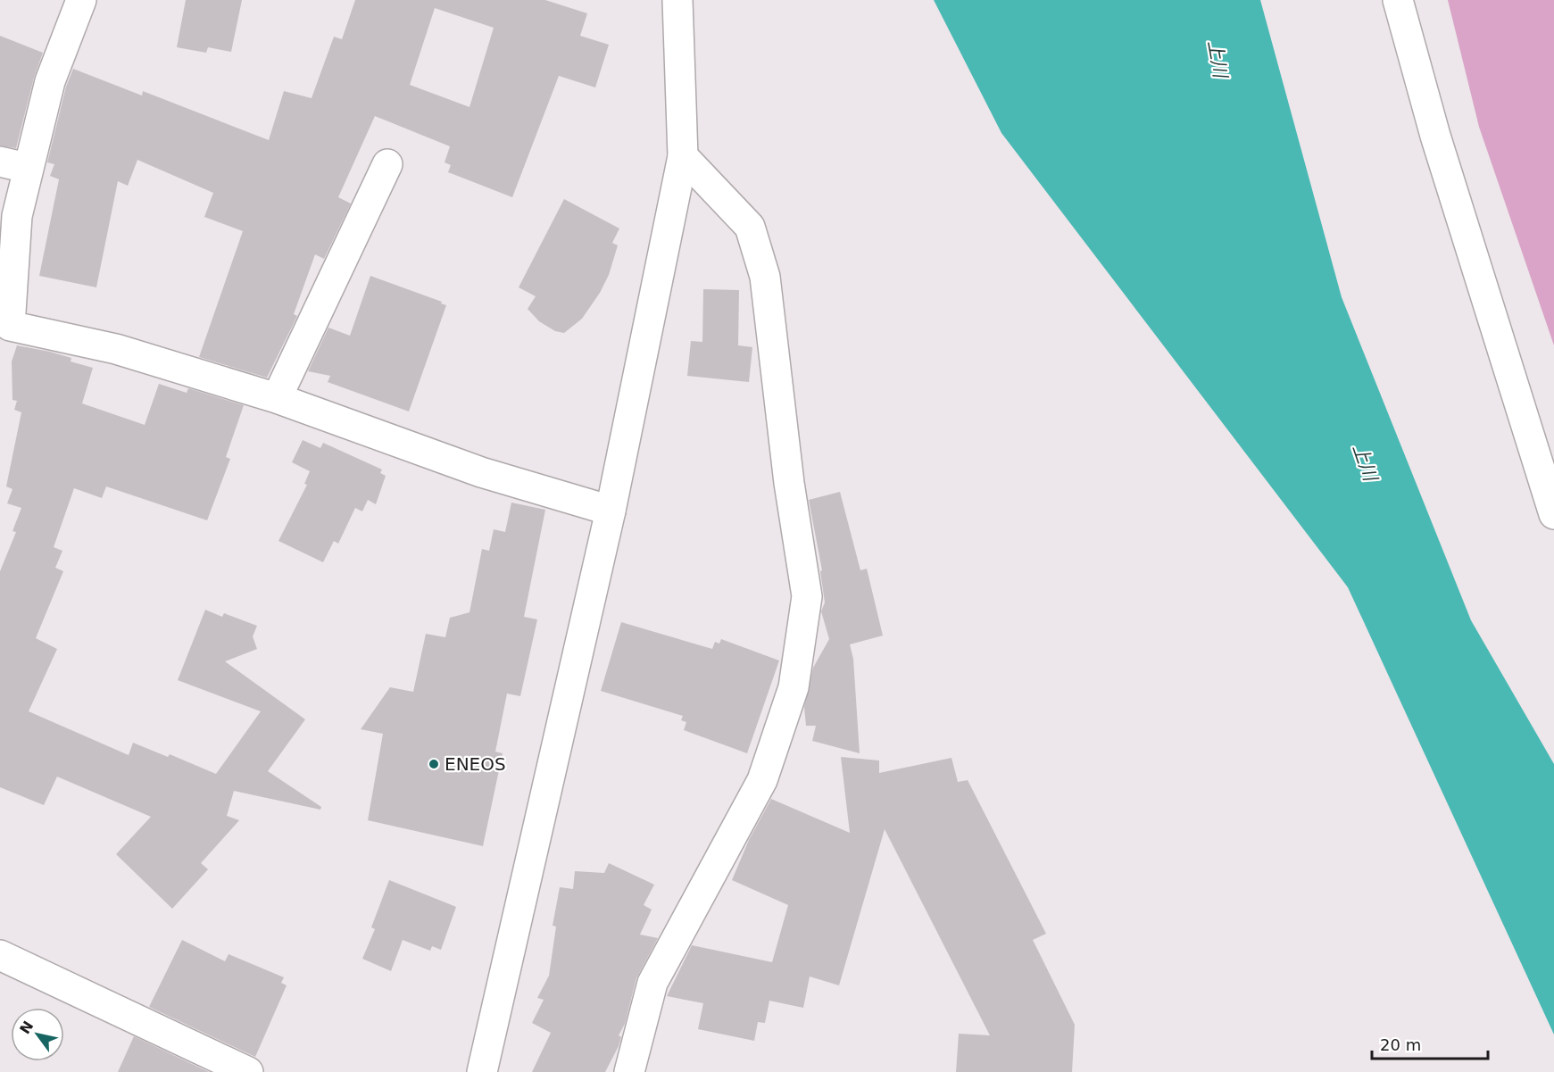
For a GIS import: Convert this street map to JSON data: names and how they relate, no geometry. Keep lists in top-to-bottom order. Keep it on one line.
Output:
{"water":["上川"],"places":["ENEOS"],"scale_bar":"20 m","north":"top left"}
